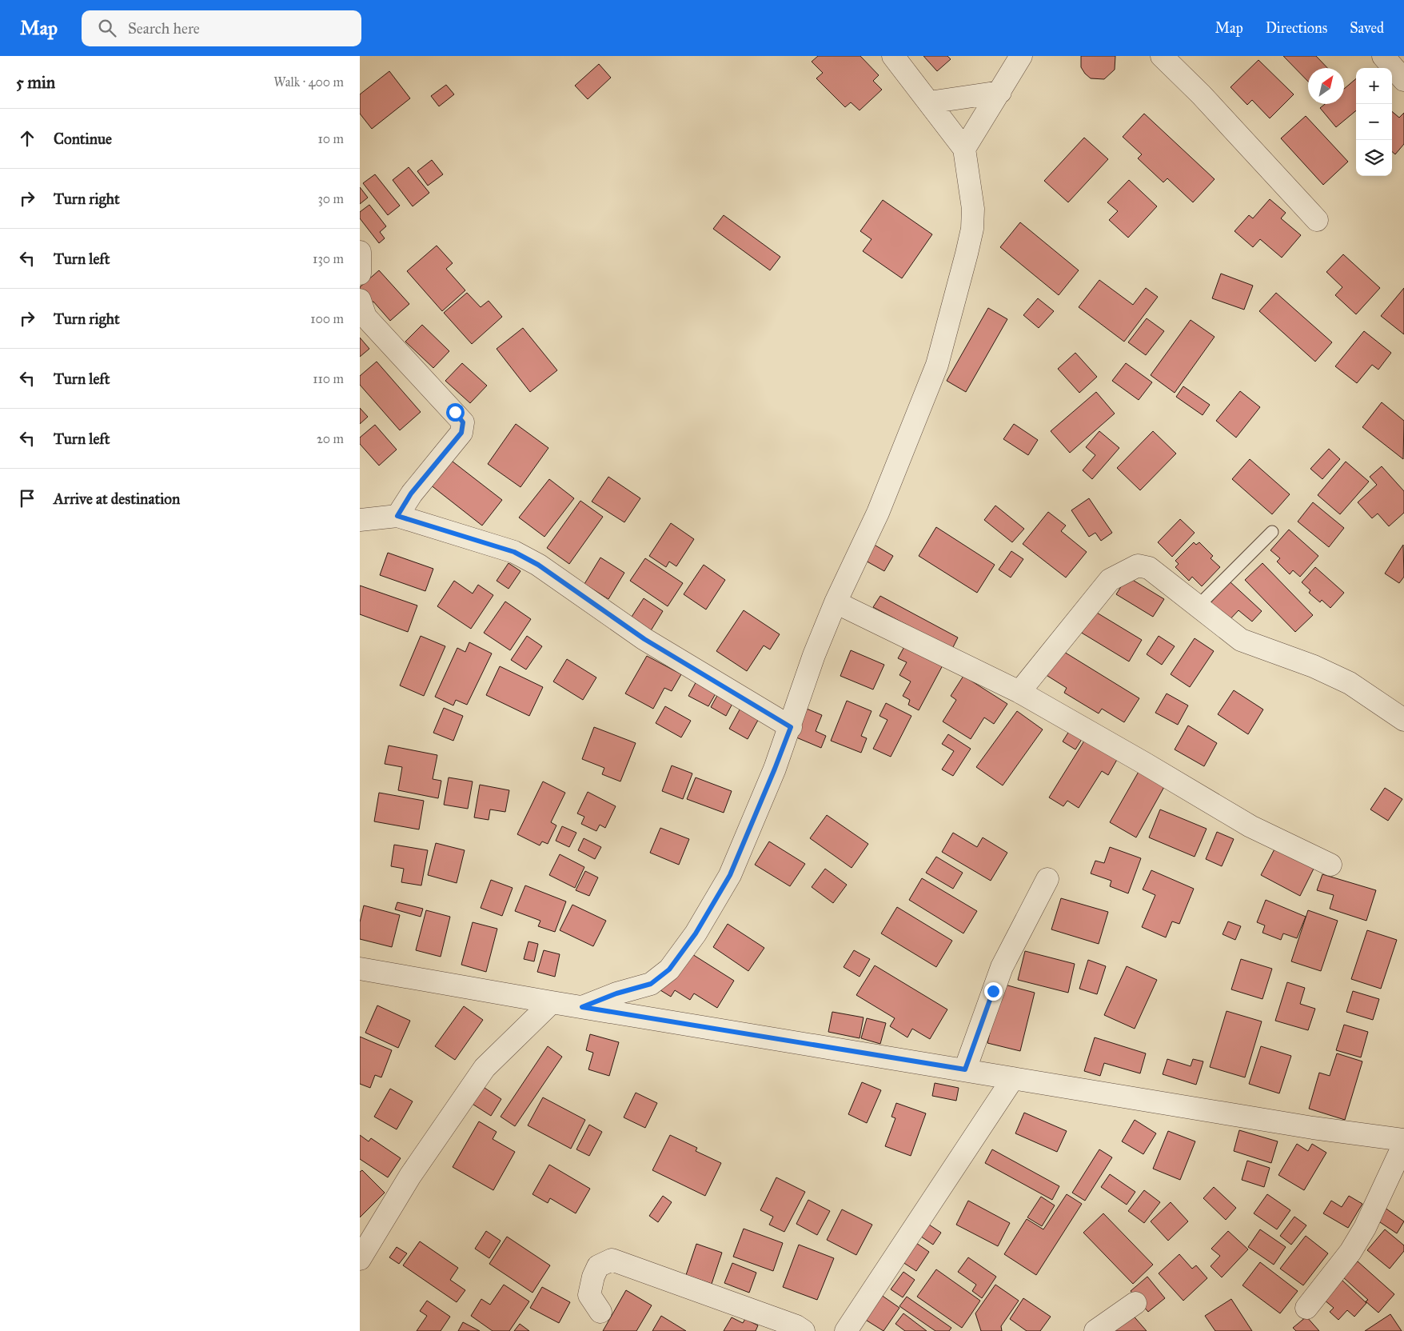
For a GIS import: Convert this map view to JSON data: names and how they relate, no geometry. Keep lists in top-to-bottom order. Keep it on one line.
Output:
{"north":"top right","page":{"header":"Map","search":"Search here","nav":["Map","Directions","Saved"],"heading":["5 min","Walk · 400 m"],"map_buttons":["+","−"],"list":[["Continue","10 m"],["Turn right","30 m"],["Turn left","130 m"],["Turn right","100 m"],["Turn left","110 m"],["Turn left","20 m"],"Arrive at destination"]}}
